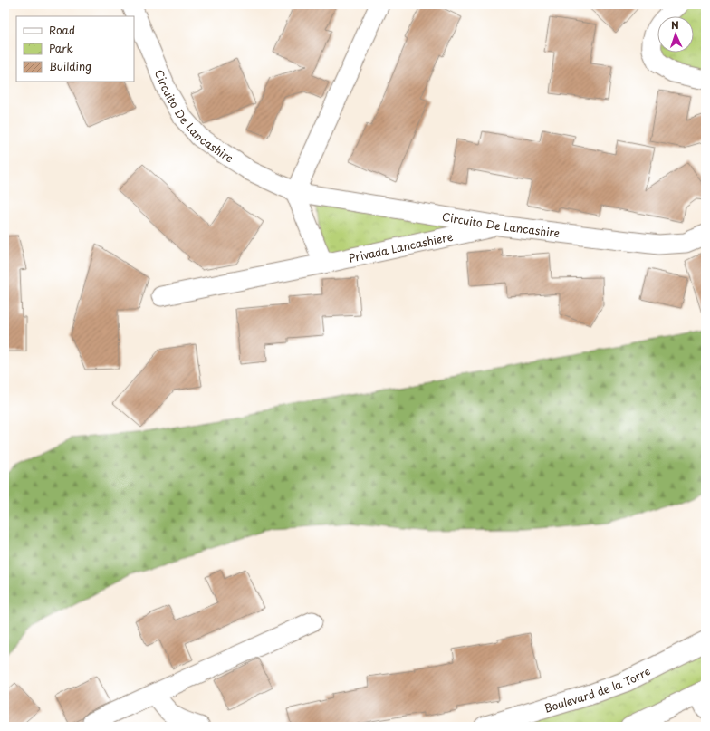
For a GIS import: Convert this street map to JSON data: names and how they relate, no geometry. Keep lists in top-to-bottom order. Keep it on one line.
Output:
{"streets":{"street":["Circuito De Lancashire","Privada Lancashiere","Boulevard de la Torre"]},"crossings":[["Circuito De Lancashire","Privada Lancashiere"]],"legend":["Road","Park","Building"],"north":"top"}
